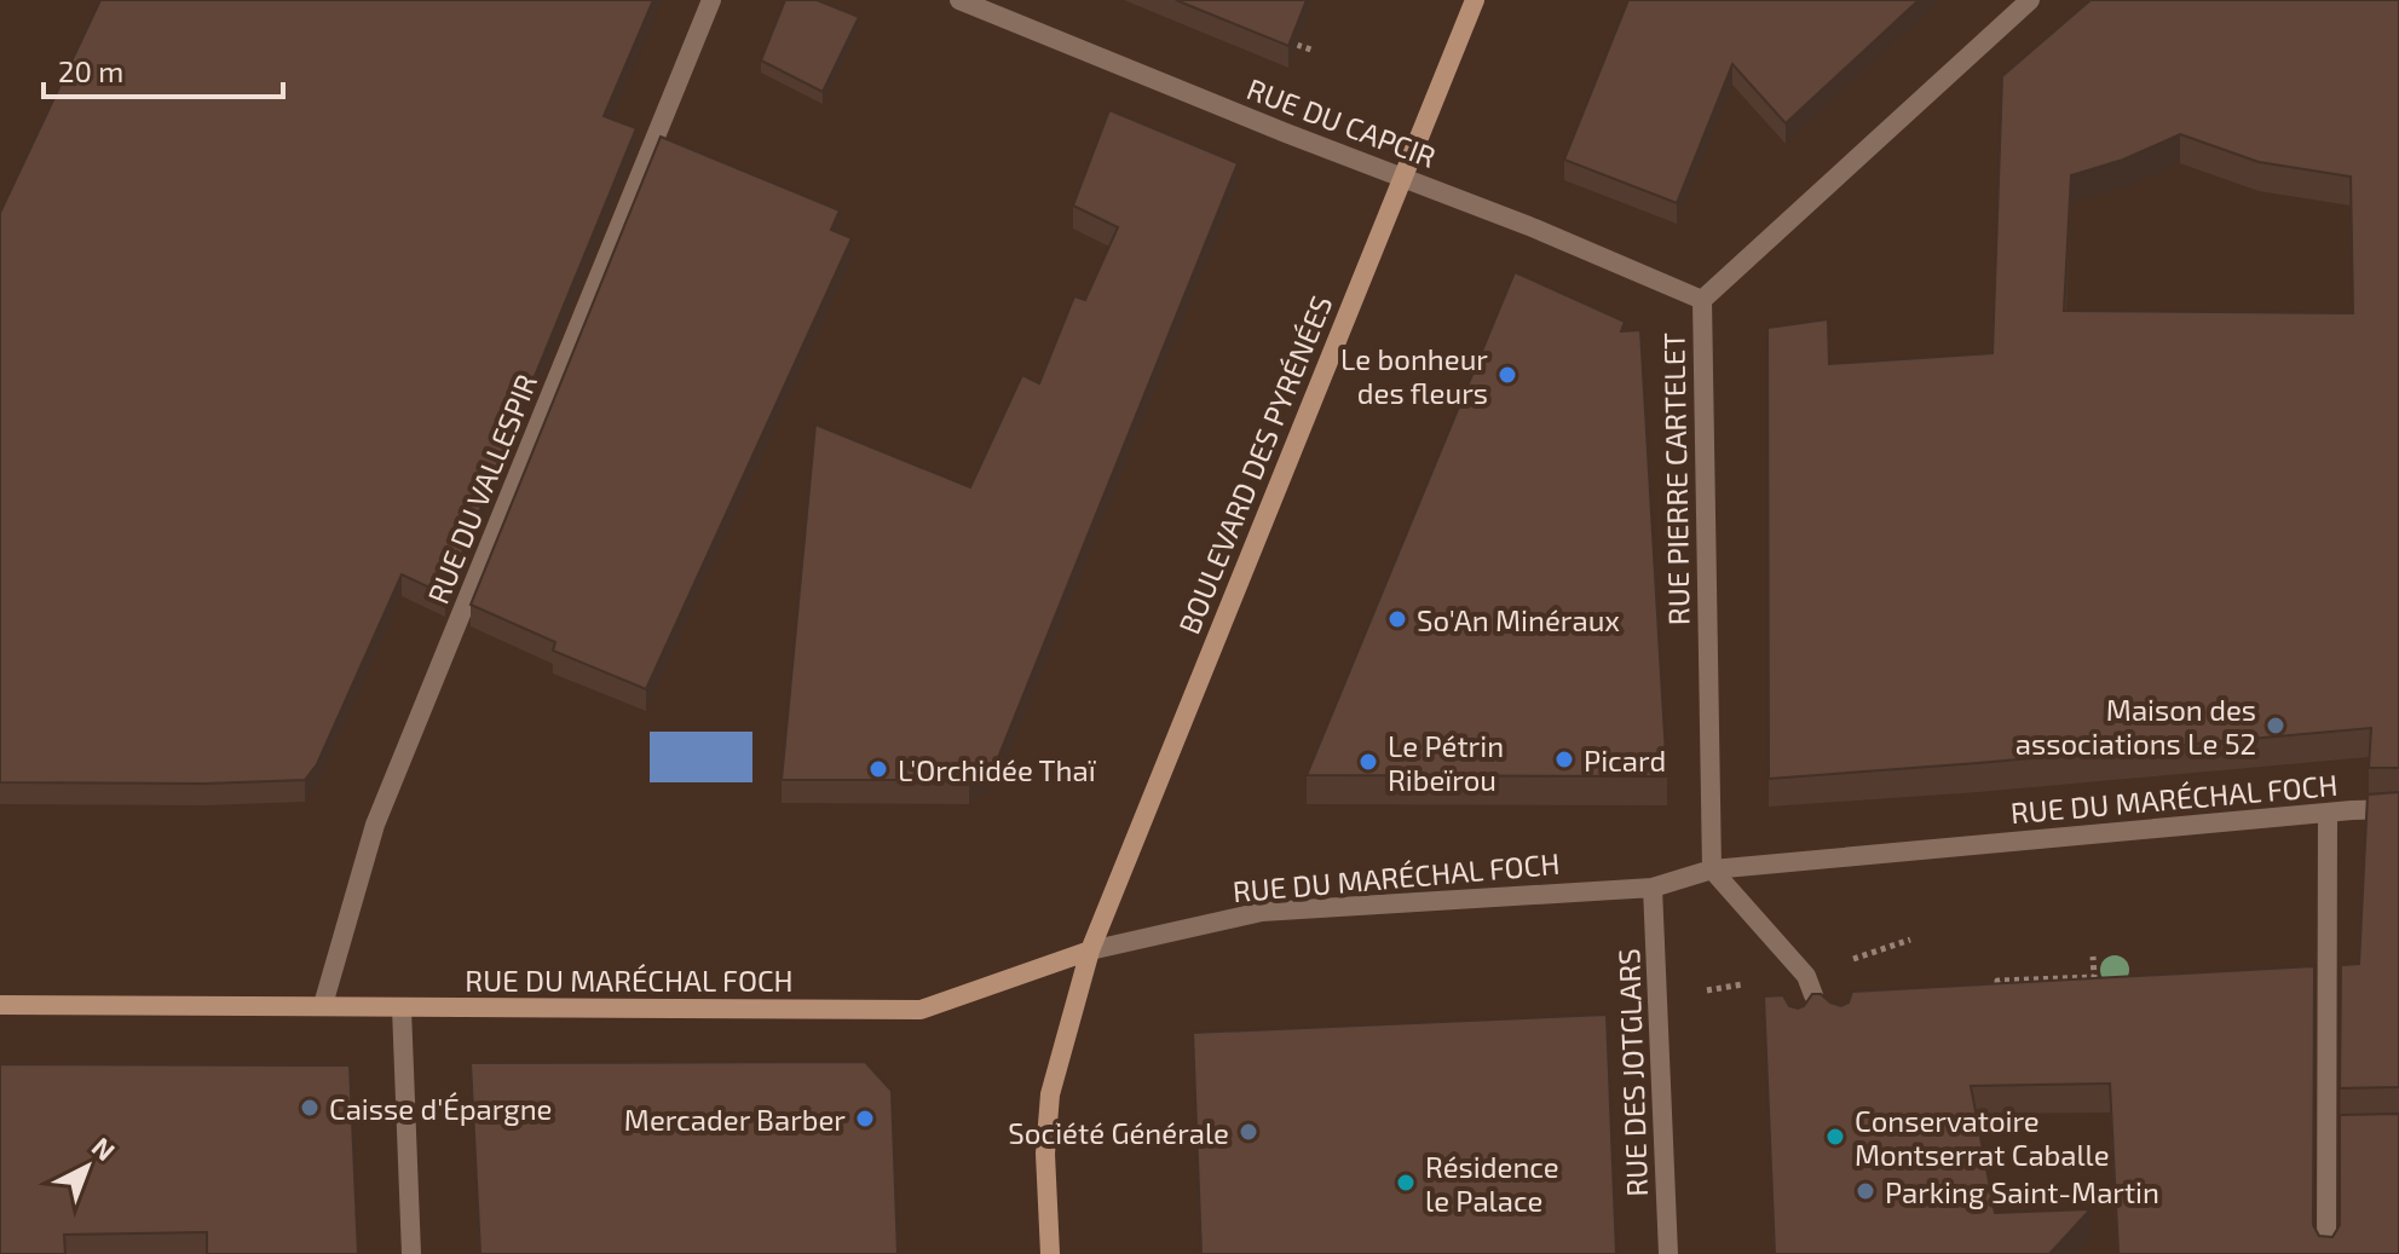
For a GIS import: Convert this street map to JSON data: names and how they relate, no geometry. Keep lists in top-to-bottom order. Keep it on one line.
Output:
{"streets":{"main road":["BOULEVARD DES PYRÉNÉES","RUE DU MARÉCHAL FOCH"],"street":["RUE DU CAPCIR","RUE PIERRE CARTELET","RUE DU VALLESPIR","RUE DES JOTGLARS"]},"crossings":[["RUE DU CAPCIR","BOULEVARD DES PYRÉNÉES"],["RUE DU CAPCIR","RUE PIERRE CARTELET"],["BOULEVARD DES PYRÉNÉES","RUE DU MARÉCHAL FOCH"],["RUE PIERRE CARTELET","RUE DU MARÉCHAL FOCH"],["RUE DU VALLESPIR","RUE DU MARÉCHAL FOCH"],["RUE DU MARÉCHAL FOCH","RUE DES JOTGLARS"]],"places":["Le bonheur des fleurs","So'An Minéraux","Maison des associations Le 52","Picard","Le Pétrin Ribeïrou","L'Orchidée Thaï","Caisse d'Épargne","Mercader Barber","Société Générale","Conservatoire Montserrat Caballe","Résidence le Palace","Parking Saint-Martin"],"scale_bar":"20 m","north":"top right"}
